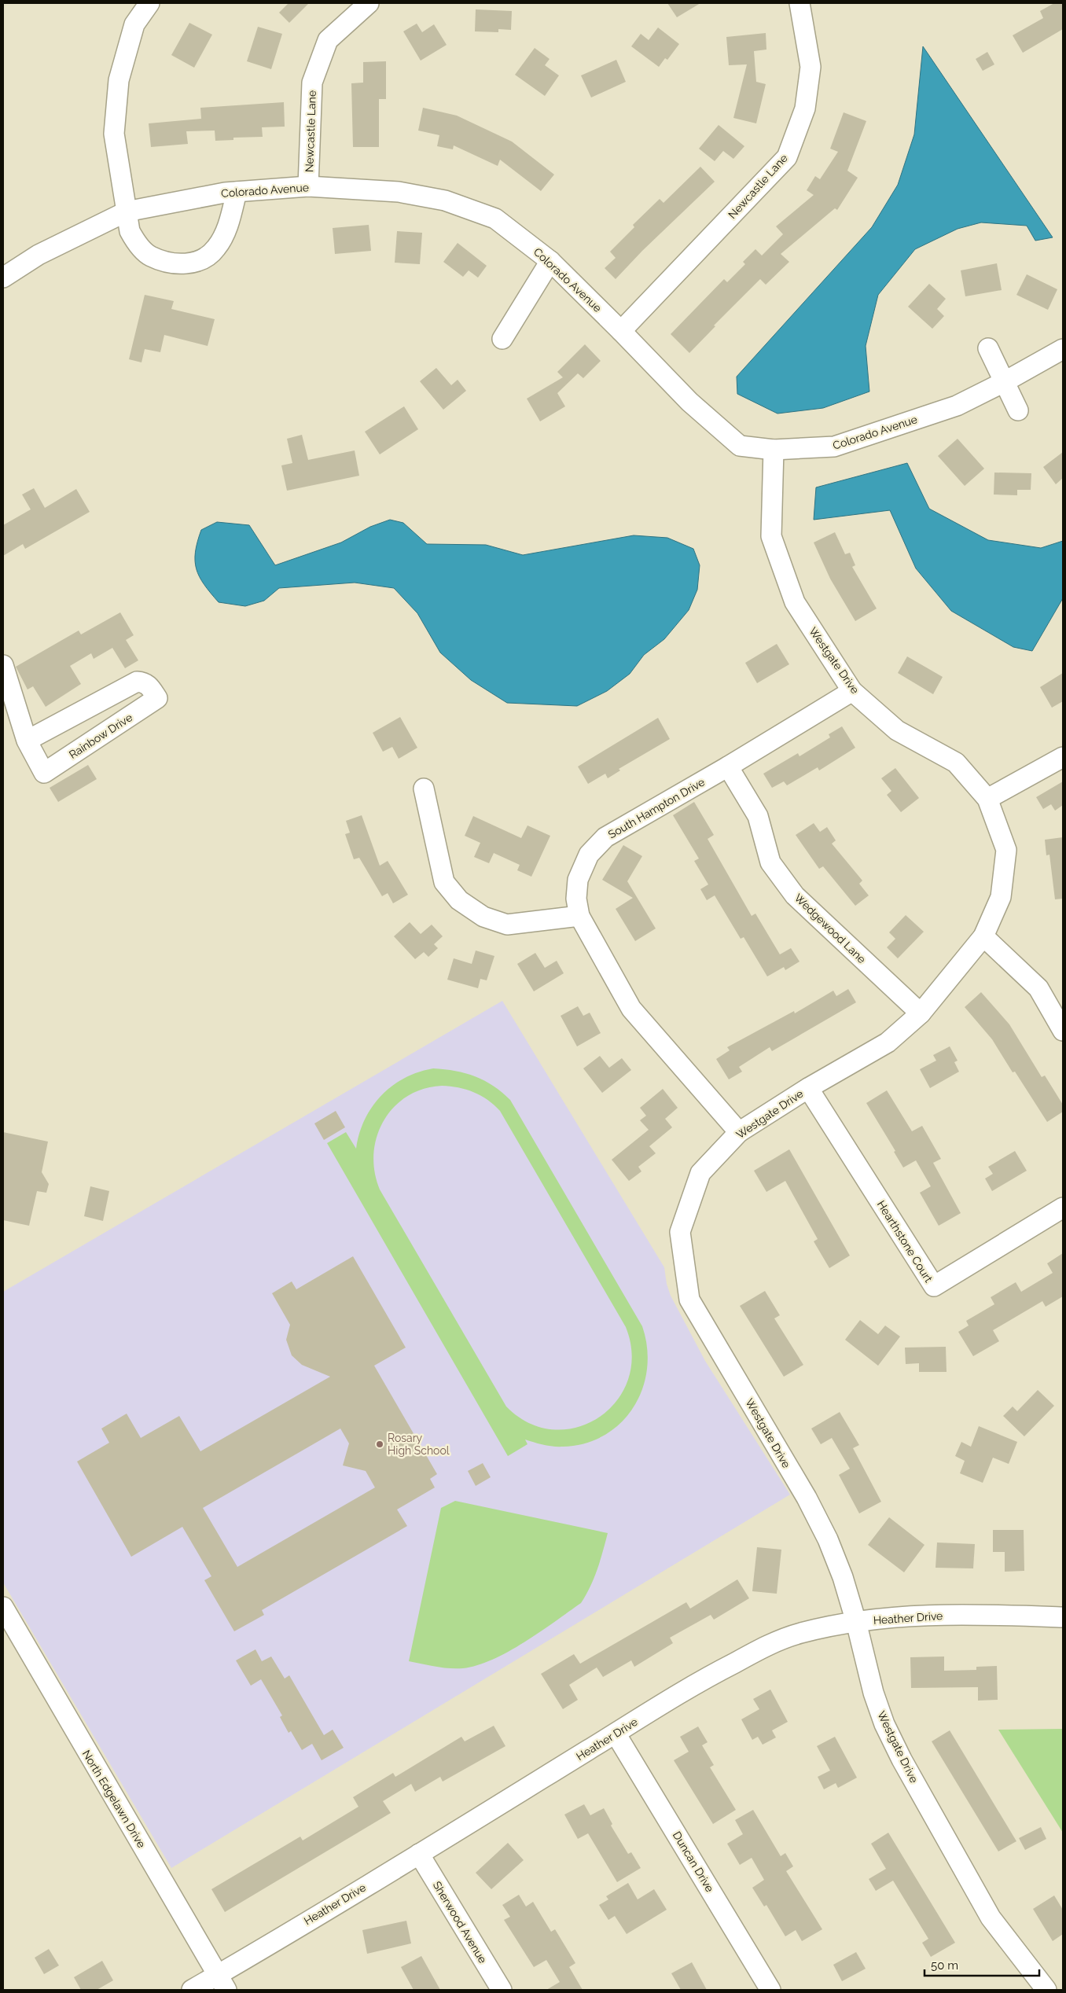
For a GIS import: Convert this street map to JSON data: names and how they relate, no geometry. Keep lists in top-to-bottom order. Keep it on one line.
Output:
{"streets":{"street":["Newcastle Lane","Colorado Avenue","Westgate Drive","Rainbow Drive","South Hampton Drive","Wedgewood Lane","Hearthstone Court","Heather Drive","North Edgelawn Drive","Duncan Drive","Sherwood Avenue"]},"crossings":[["Newcastle Lane","Colorado Avenue"],["Colorado Avenue","Westgate Drive"],["Westgate Drive","South Hampton Drive"],["Westgate Drive","Wedgewood Lane"],["Westgate Drive","Hearthstone Court"],["Westgate Drive","Heather Drive"],["South Hampton Drive","Wedgewood Lane"],["Heather Drive","North Edgelawn Drive"],["Heather Drive","Duncan Drive"],["Heather Drive","Sherwood Avenue"]],"places":["Rosary High School"],"scale_bar":"50 m"}
